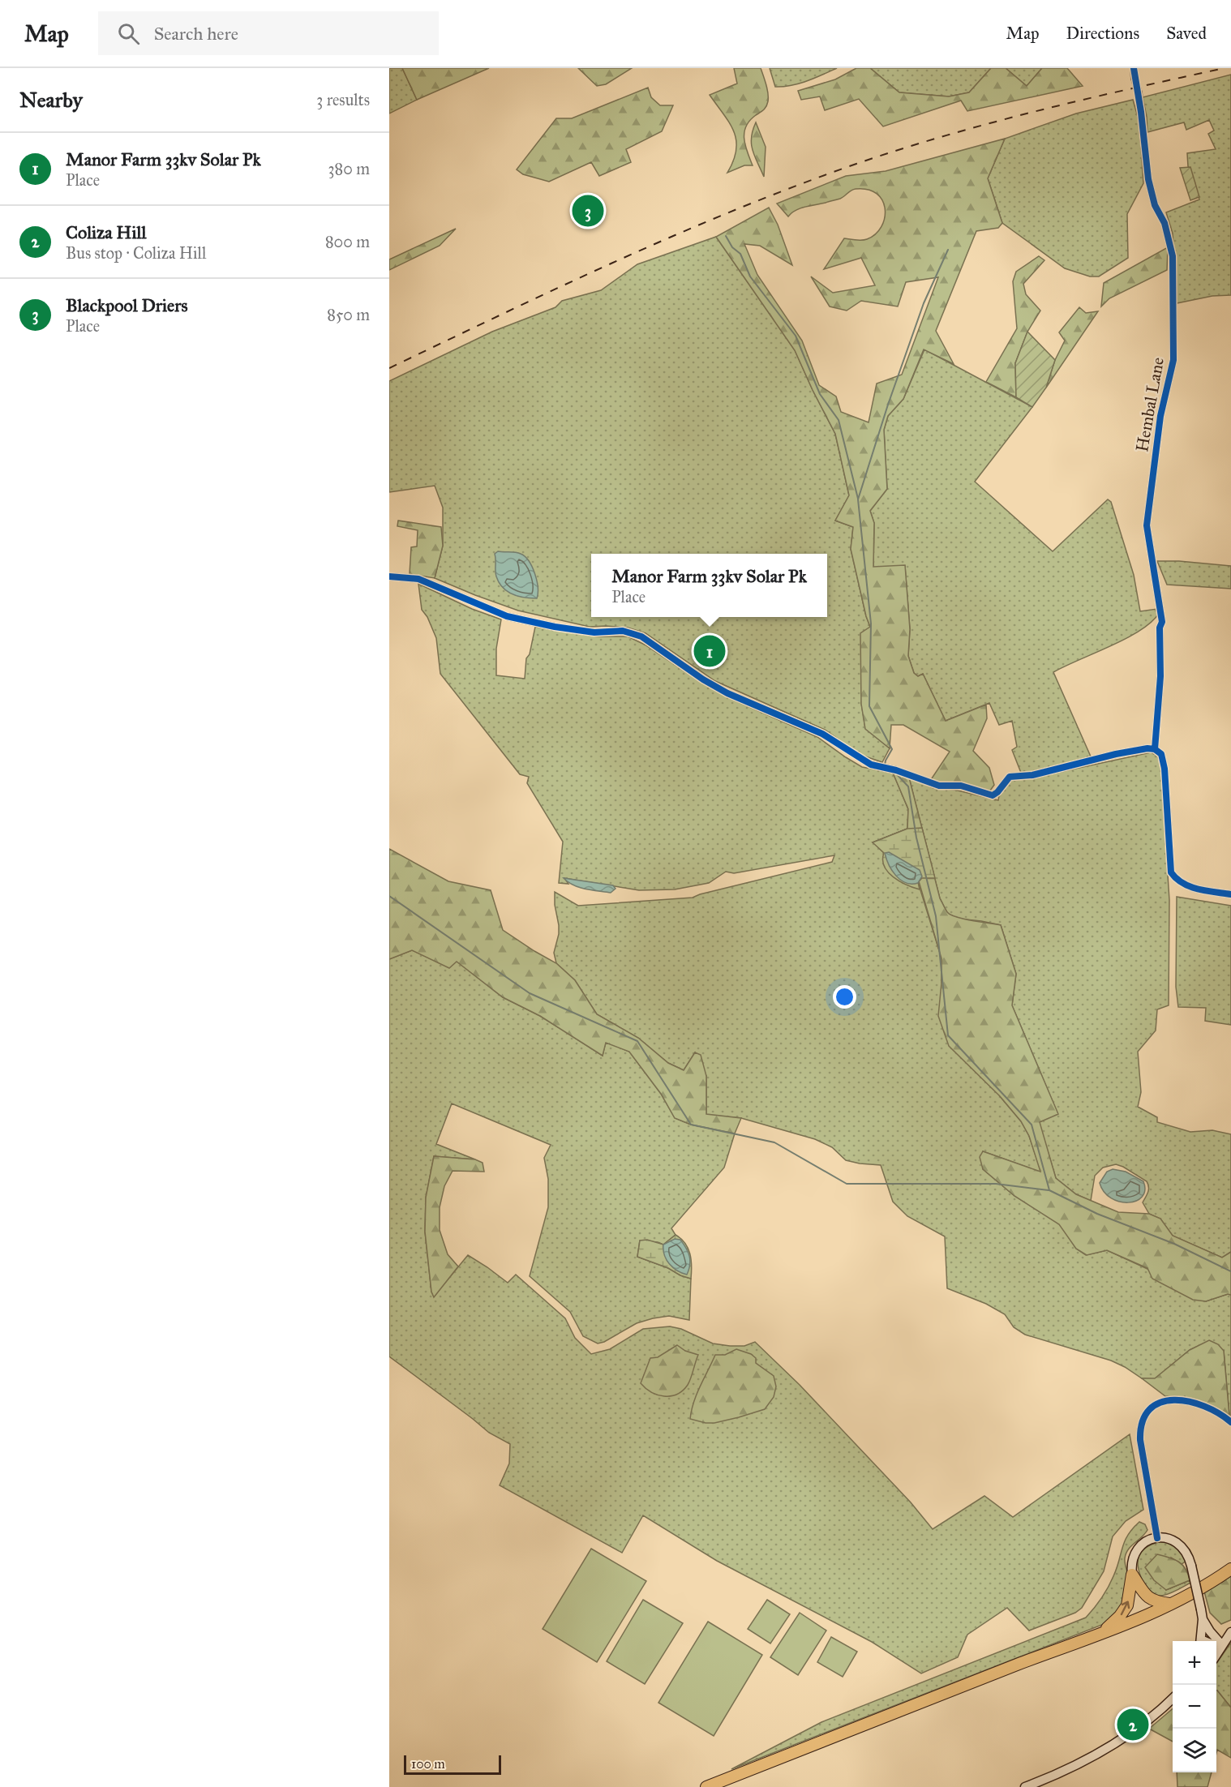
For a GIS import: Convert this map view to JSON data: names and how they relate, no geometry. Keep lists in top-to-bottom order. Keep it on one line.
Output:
{"streets":{"street":["Hembal Lane"]},"scale_bar":"100 m","page":{"header":"Map","search":"Search here","nav":["Map","Directions","Saved"],"heading":["Nearby","3 results"],"list":[{"mark":"1","name":"Manor Farm 33kv Solar Pk","note":"Place","value":"380 m"},{"mark":"2","name":"Coliza Hill","note":"Bus stop · Coliza Hill","value":"800 m"},{"mark":"3","name":"Blackpool Driers","note":"Place","value":"850 m"}],"pins":["3","1","2"],"popup":["Manor Farm 33kv Solar Pk","Place"],"map_buttons":["+","−"],"scale":"100 m"}}
